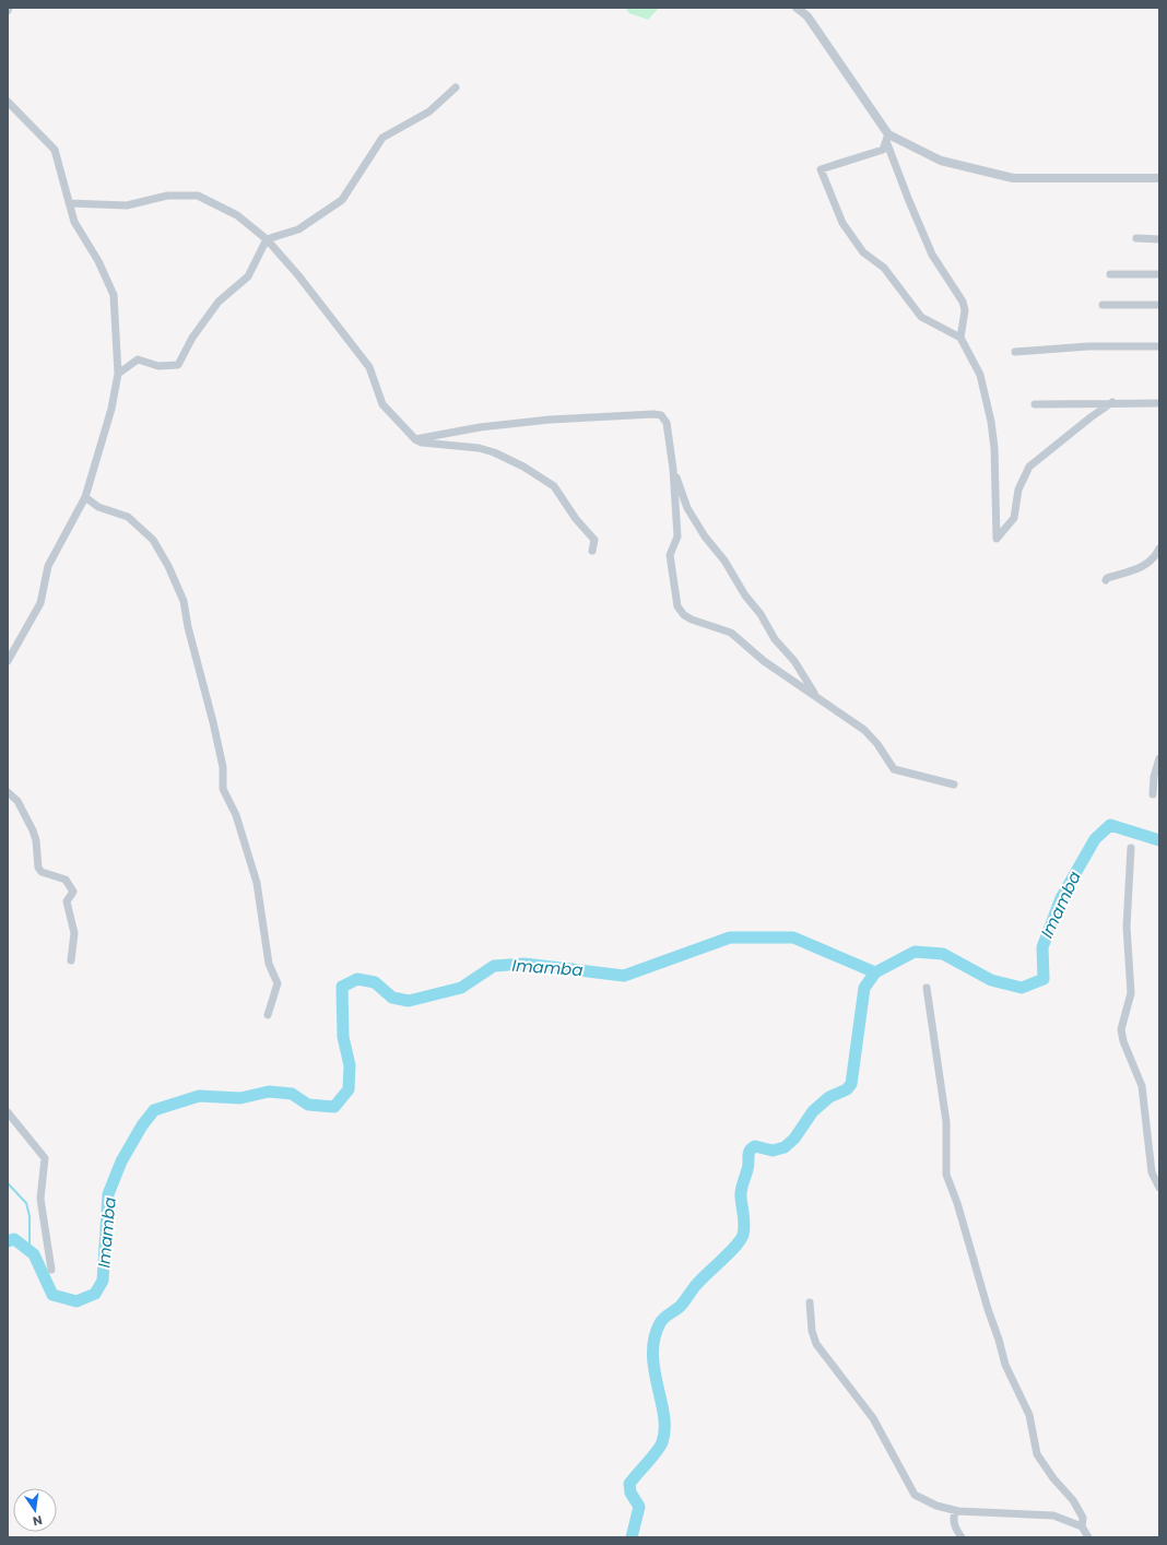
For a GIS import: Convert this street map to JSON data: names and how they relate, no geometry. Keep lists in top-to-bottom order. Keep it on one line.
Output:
{"water":["Imamba"],"north":"bottom"}
